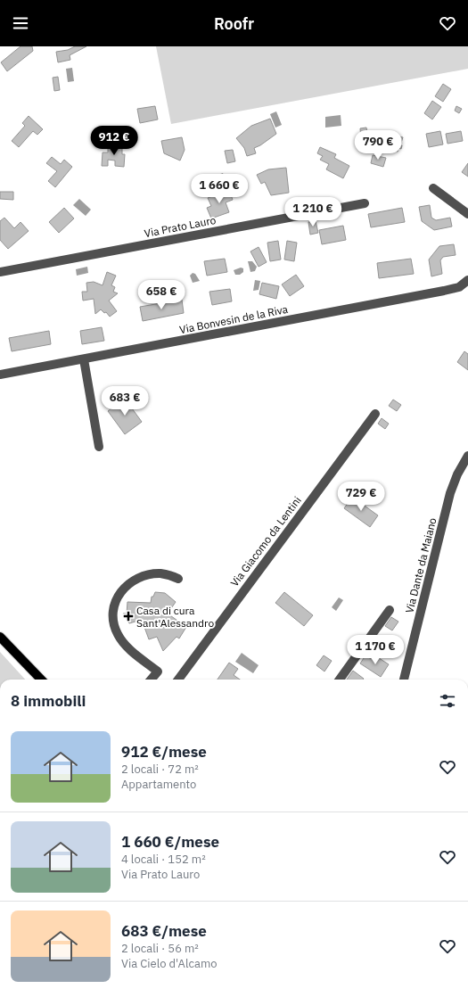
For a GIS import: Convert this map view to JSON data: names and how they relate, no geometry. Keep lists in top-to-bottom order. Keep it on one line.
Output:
{"streets":{"street":["Via Prato Lauro","Via Bonvesin de la Riva","Via Giacomo da Lentini","Via Dante da Maiano"]},"places":{"health":["Casa di cura Sant'Alessandro"]},"page":{"header":"Roofr","price":["912 €","790 €","1 660 €","1 210 €","658 €","683 €","729 €","1 170 €"],"heading":"8 immobili","list":[{"name":"912 €/mese","note":"2 locali · 72 m² · Appartamento"},{"name":"1 660 €/mese","note":"4 locali · 152 m² · Via Prato Lauro"},{"name":"683 €/mese","note":"2 locali · 56 m² · Via Cielo d'Alcamo"}]}}
